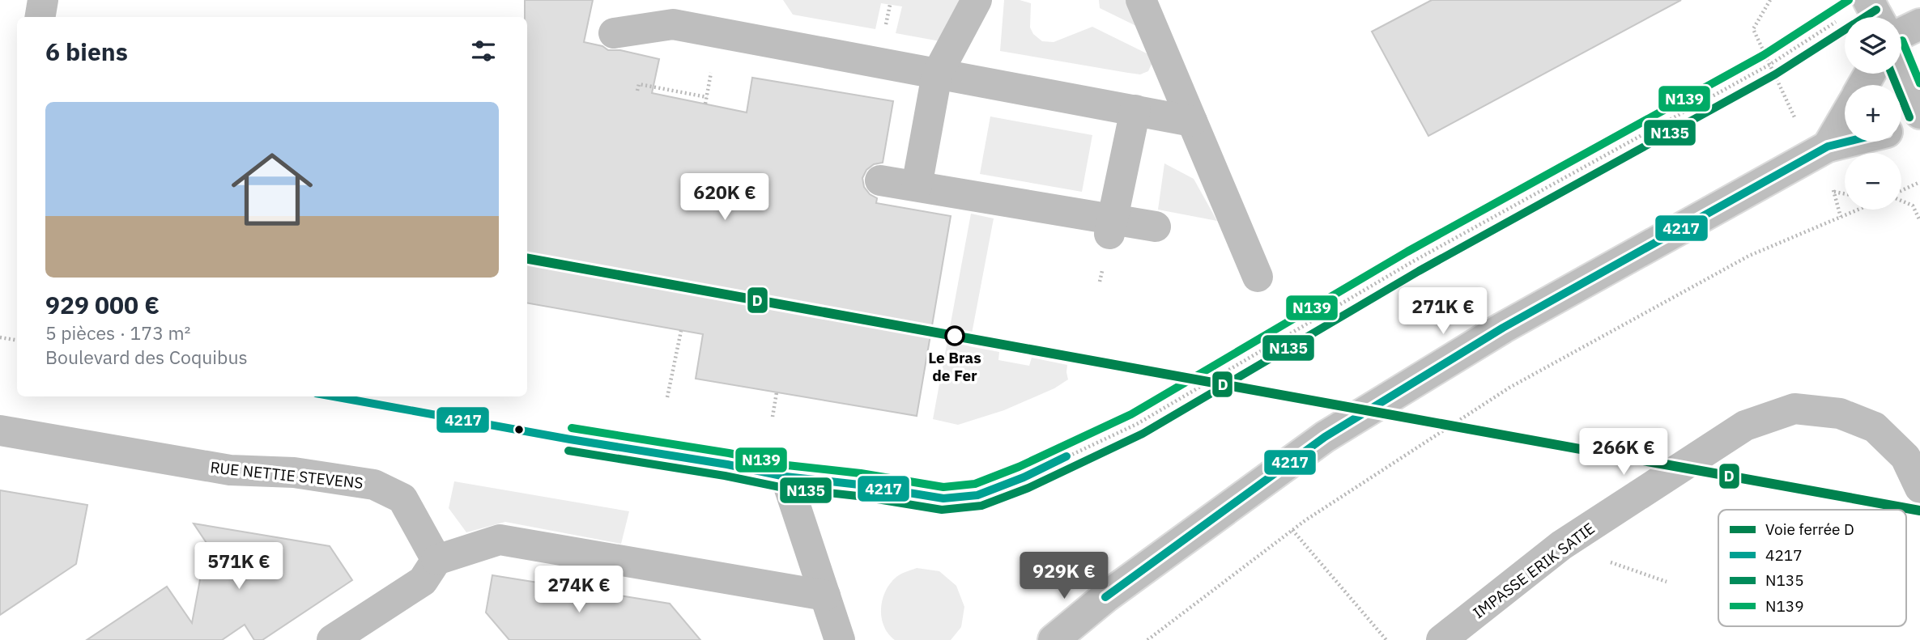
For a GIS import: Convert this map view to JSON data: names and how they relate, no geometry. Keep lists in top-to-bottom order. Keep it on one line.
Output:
{"streets":{"street":["RUE NETTIE STEVENS","IMPASSE ERIK SATIE"]},"places":["Le Bras de Fer"],"lines":["transit line N139","transit line N135","transit line 4217","rail line D"],"legend":["Voie ferrée D","4217","N135","N139"],"page":{"map_buttons":["+","−"],"heading":"6 biens","list":[{"name":"929 000 €","note":"5 pièces · 173 m² · Boulevard des Coquibus"}],"price":["620K €","271K €","266K €","571K €","929K €","274K €"]}}
